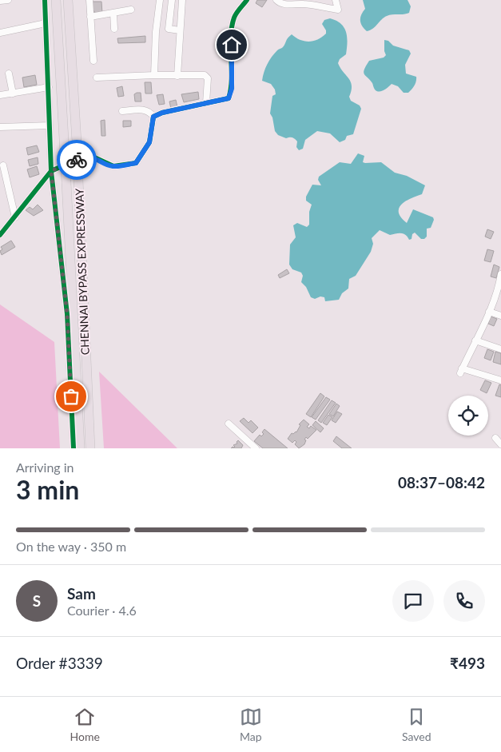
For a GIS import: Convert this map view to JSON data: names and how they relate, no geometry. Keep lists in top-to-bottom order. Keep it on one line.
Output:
{"streets":{"highway":["CHENNAI BYPASS EXPRESSWAY"]},"page":{"heading":["3 min","Arriving in","08:37–08:42"],"panel":["Sam","Courier · 4.6","Order #3339","₹493"],"bar":"On the way · 350 m","round":"S","tabs":["Home","Map","Saved"]}}
